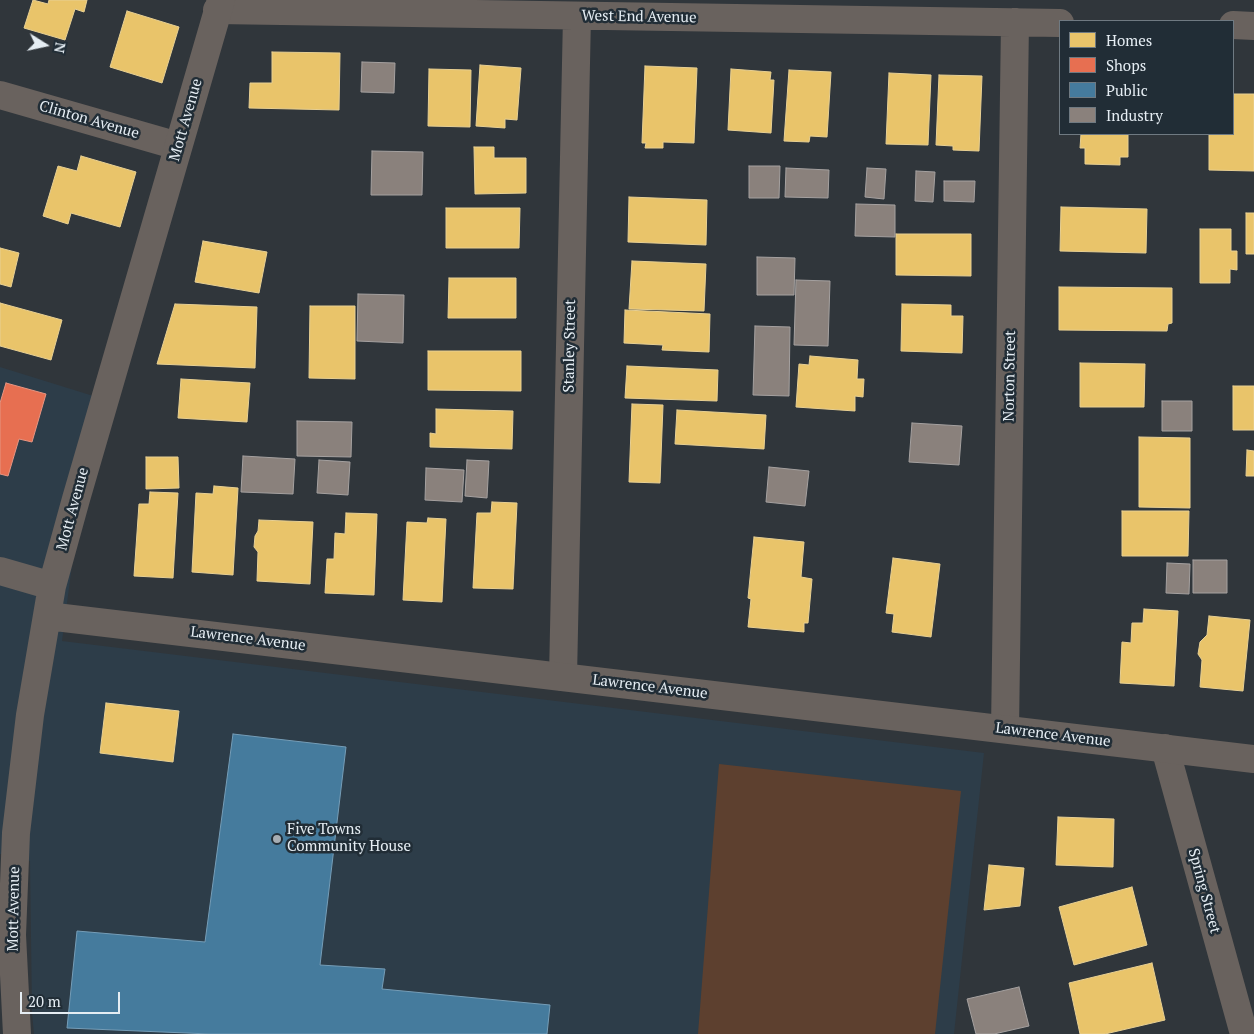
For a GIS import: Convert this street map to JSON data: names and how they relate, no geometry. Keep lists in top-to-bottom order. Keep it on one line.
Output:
{"streets":{"street":["West End Avenue","Clinton Avenue","Mott Avenue","Stanley Street","Norton Street","Lawrence Avenue","Spring Street"]},"crossings":[["West End Avenue","Mott Avenue"],["West End Avenue","Stanley Street"],["West End Avenue","Norton Street"],["Clinton Avenue","Mott Avenue"],["Mott Avenue","Lawrence Avenue"],["Stanley Street","Lawrence Avenue"],["Norton Street","Lawrence Avenue"],["Lawrence Avenue","Spring Street"]],"places":["Five Towns Community House"],"legend":["Homes","Shops","Public","Industry"],"scale_bar":"20 m","north":"right"}
